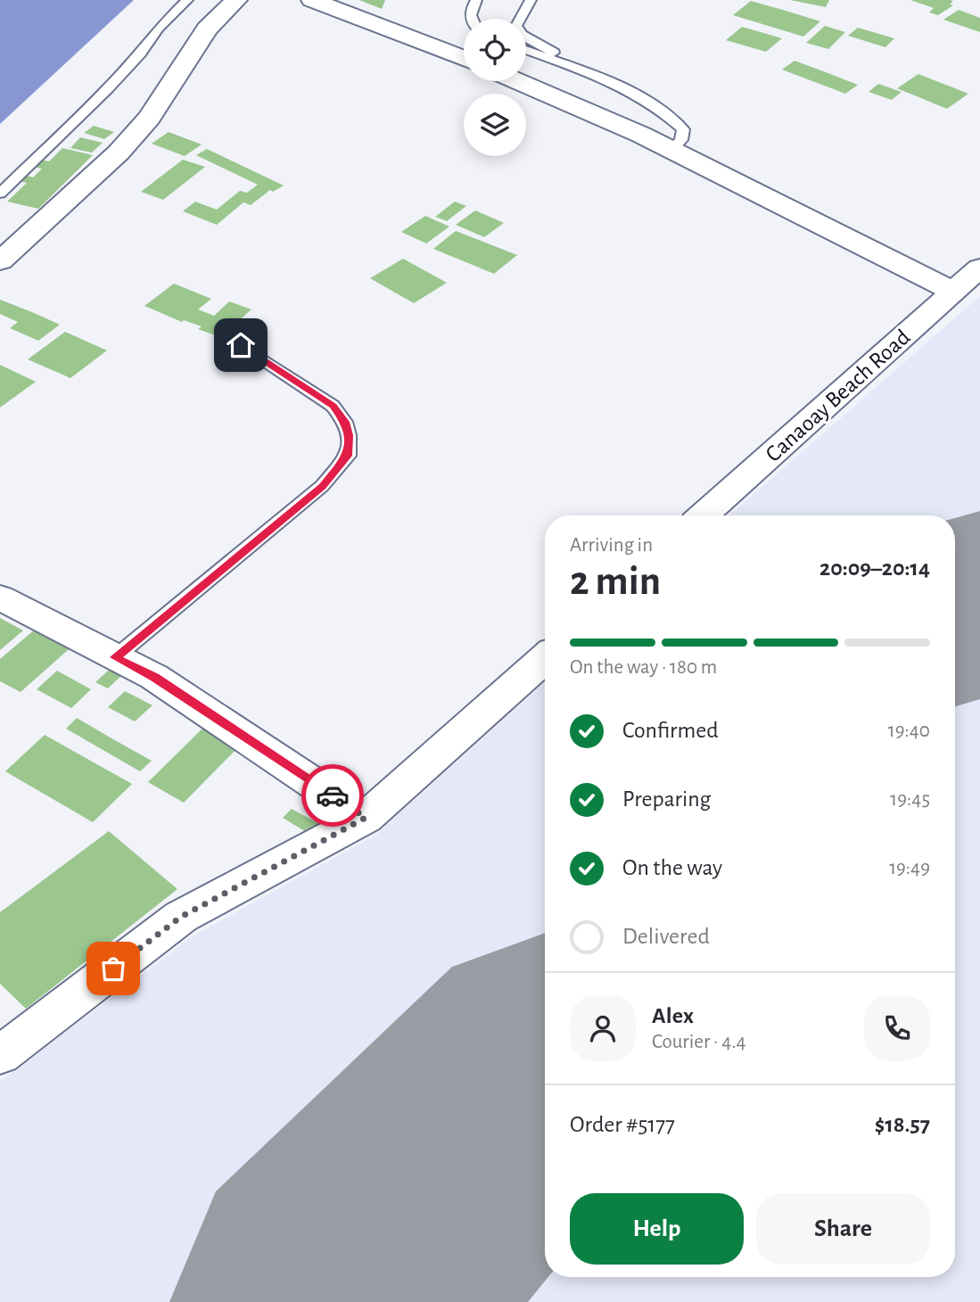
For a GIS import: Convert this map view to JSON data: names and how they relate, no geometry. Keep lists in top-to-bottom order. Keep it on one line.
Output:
{"streets":{"street":["Canaoay Beach Road"]},"page":{"heading":["2 min","Arriving in","20:09–20:14"],"panel":["Alex","Courier · 4.4","Order #5177","$18.57"],"bar":"On the way · 180 m","list":[["Confirmed","19:40"],["Preparing","19:45"],["On the way","19:49"],"Delivered"],"buttons":["Help","Share"]}}
